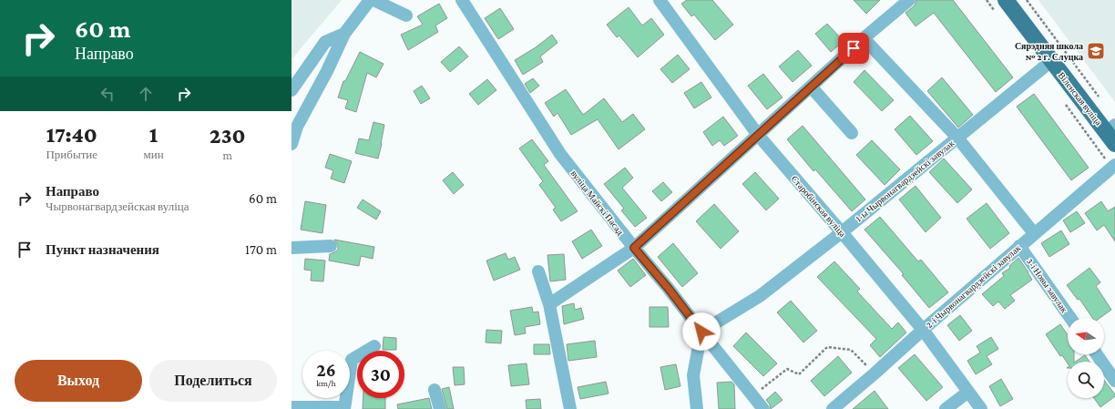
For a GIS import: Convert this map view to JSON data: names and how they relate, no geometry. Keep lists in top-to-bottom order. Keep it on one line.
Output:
{"streets":{"main road":["Віленская вуліца"],"street":["1-ы Чырвонагвардзейскі завулак","вуліца Майскі Пасад","Старобінская вуліца","3-і Новы завулак","2-і Чырвонагвардзейскі завулак"]},"crossings":[["Віленская вуліца","1-ы Чырвонагвардзейскі завулак"],["1-ы Чырвонагвардзейскі завулак","вуліца Майскі Пасад"],["1-ы Чырвонагвардзейскі завулак","Старобінская вуліца"],["Старобінская вуліца","2-і Чырвонагвардзейскі завулак"],["3-і Новы завулак","2-і Чырвонагвардзейскі завулак"]],"places":{"school or university":["Сярэдняя школа № 2 г. Слуцка"]},"north":"left","page":{"turn":["60 m","Направо"],"eta":["17:40","Прибытие","1","мин","230","m"],"list":[{"name":"Направо","note":"Чырвонагвардзейская вуліца","value":"60 m"},{"name":"Пункт назначения","value":"170 m"}],"speed":"26 km/h","limit":"30","buttons":["Выход","Поделиться"]}}
